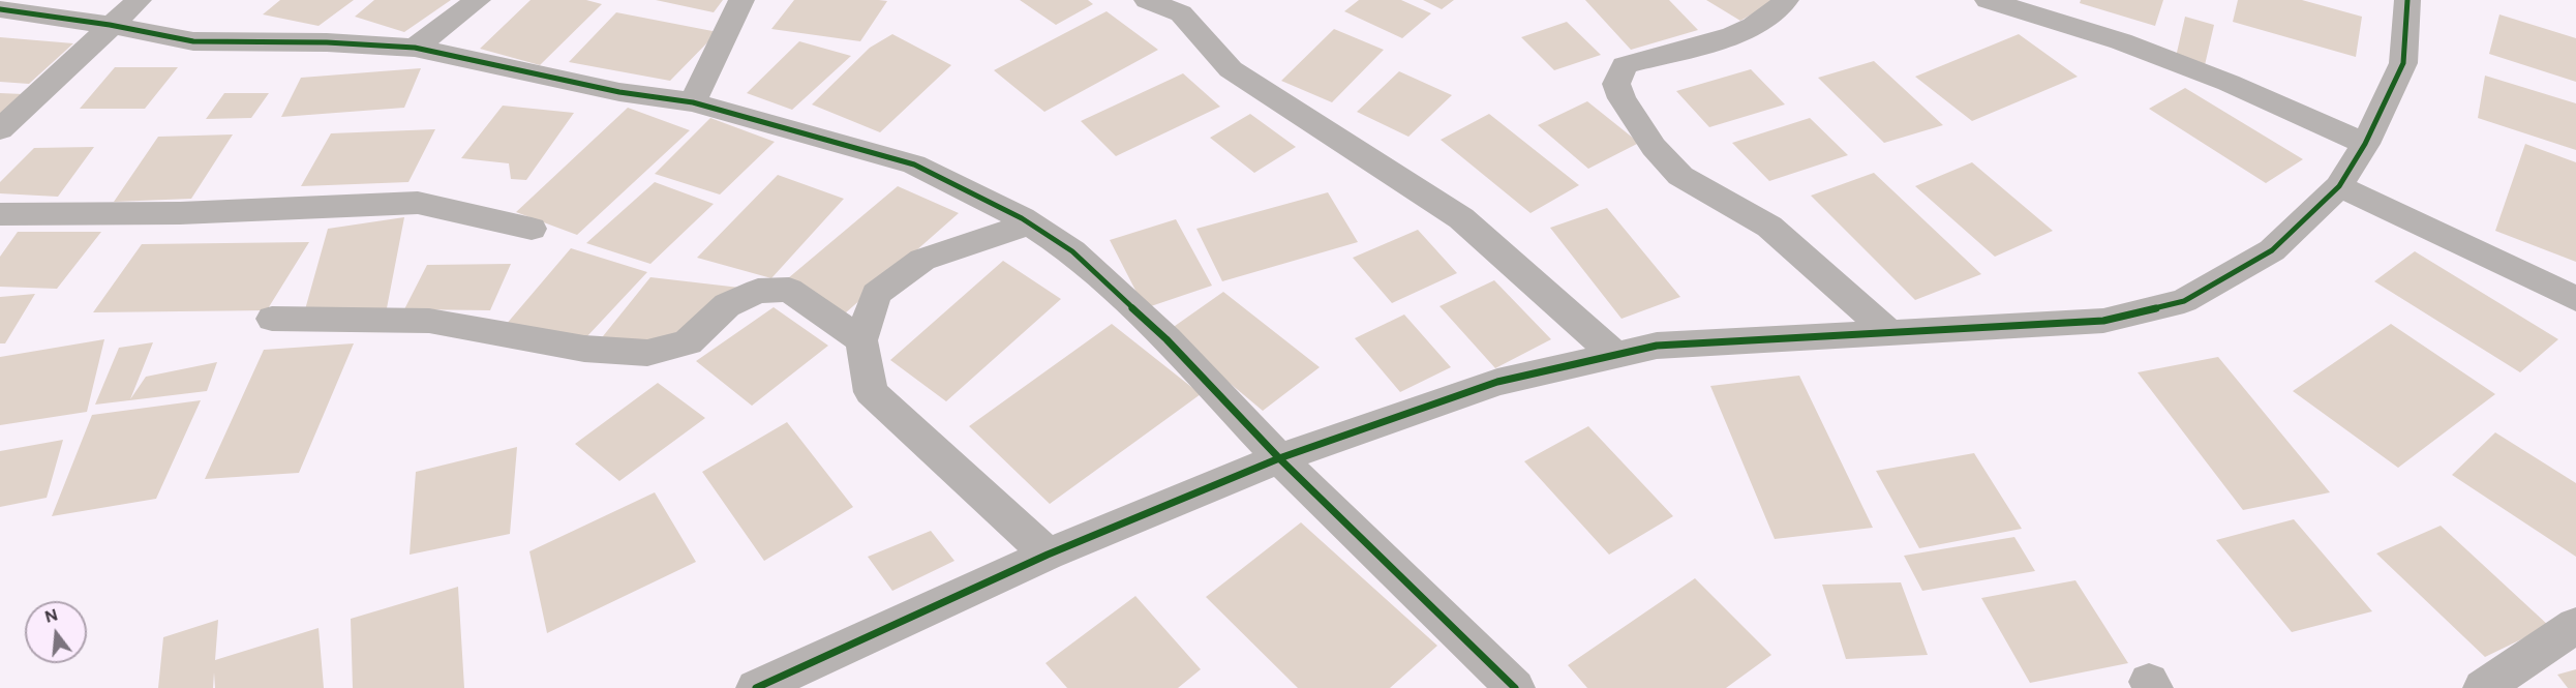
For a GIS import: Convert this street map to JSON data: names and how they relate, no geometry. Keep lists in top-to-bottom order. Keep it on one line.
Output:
{"north":"top"}
